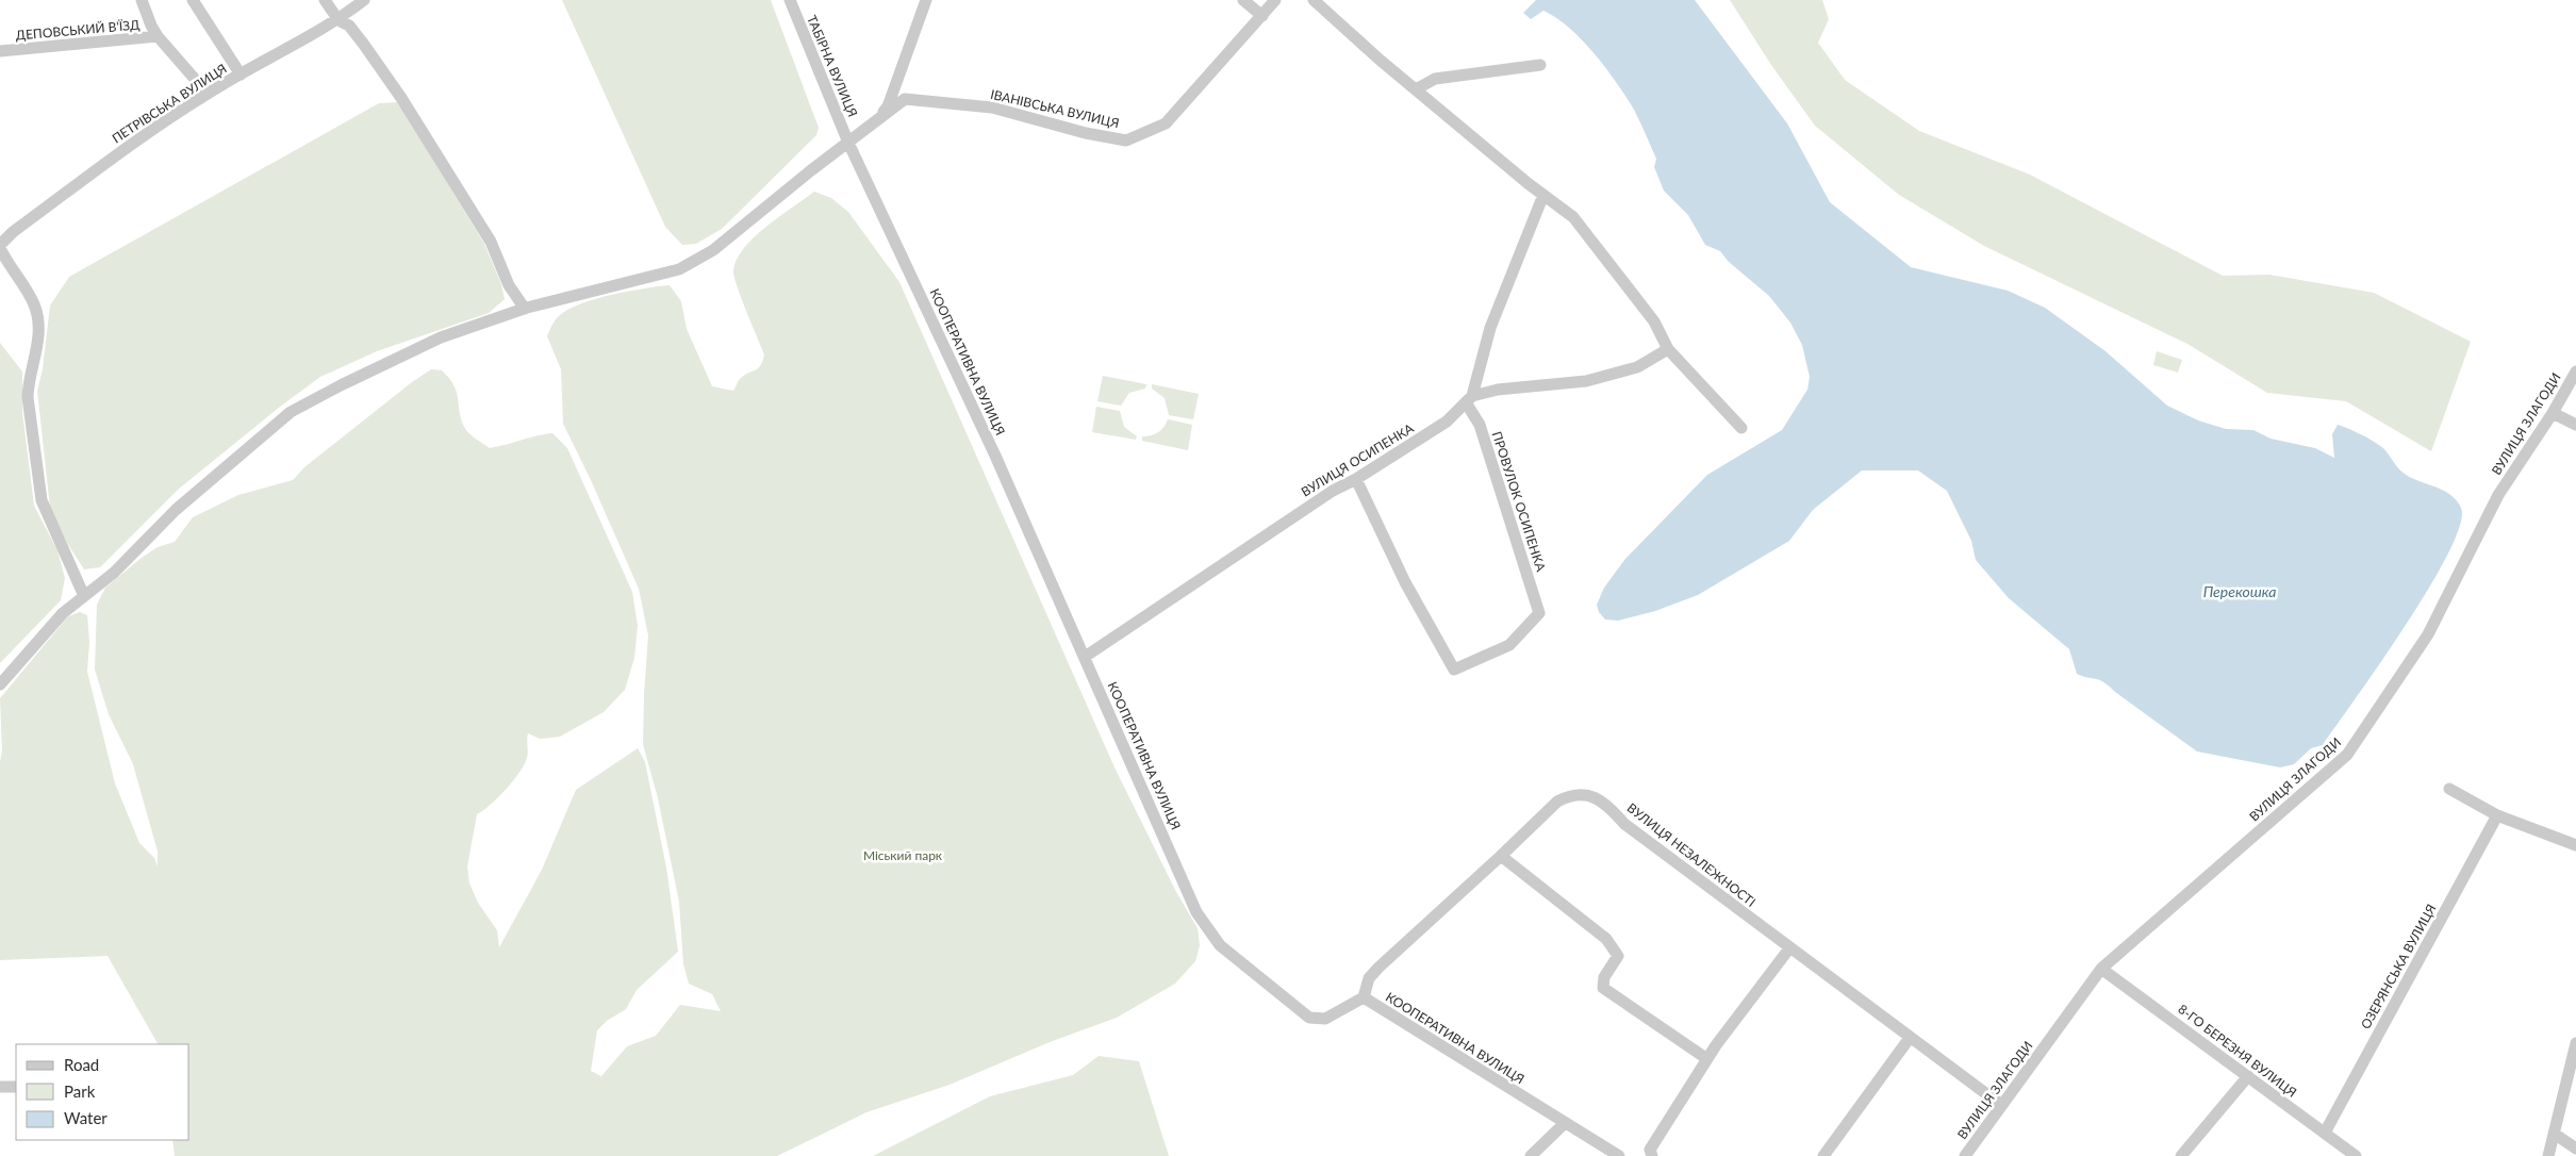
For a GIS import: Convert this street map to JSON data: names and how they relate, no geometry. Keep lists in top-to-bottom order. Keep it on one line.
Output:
{"streets":{"street":["ДЕПОВСЬКИЙ В'ЇЗД","ТАБІРНА ВУЛИЦЯ","ПЕТРІВСЬКА ВУЛИЦЯ","ІВАНІВСЬКА ВУЛИЦЯ","КООПЕРАТИВНА ВУЛИЦЯ","ВУЛИЦЯ ЗЛАГОДИ","ВУЛИЦЯ ОСИПЕНКА","ПРОВУЛОК ОСИПЕНКА","ВУЛИЦЯ НЕЗАЛЕЖНОСТІ","ОЗЕРЯНСЬКА ВУЛИЦЯ","8-ГО БЕРЕЗНЯ ВУЛИЦЯ"]},"crossings":[["ТАБІРНА ВУЛИЦЯ","ІВАНІВСЬКА ВУЛИЦЯ"],["ТАБІРНА ВУЛИЦЯ","КООПЕРАТИВНА ВУЛИЦЯ"],["ІВАНІВСЬКА ВУЛИЦЯ","КООПЕРАТИВНА ВУЛИЦЯ"],["КООПЕРАТИВНА ВУЛИЦЯ","ВУЛИЦЯ ОСИПЕНКА"],["КООПЕРАТИВНА ВУЛИЦЯ","ВУЛИЦЯ НЕЗАЛЕЖНОСТІ"],["ВУЛИЦЯ ЗЛАГОДИ","ВУЛИЦЯ НЕЗАЛЕЖНОСТІ"],["ВУЛИЦЯ ЗЛАГОДИ","8-ГО БЕРЕЗНЯ ВУЛИЦЯ"],["ВУЛИЦЯ ОСИПЕНКА","ПРОВУЛОК ОСИПЕНКА"],["ОЗЕРЯНСЬКА ВУЛИЦЯ","8-ГО БЕРЕЗНЯ ВУЛИЦЯ"]],"water":["Перекошка"],"parks":["Міський парк"],"legend":["Road","Park","Water"]}
